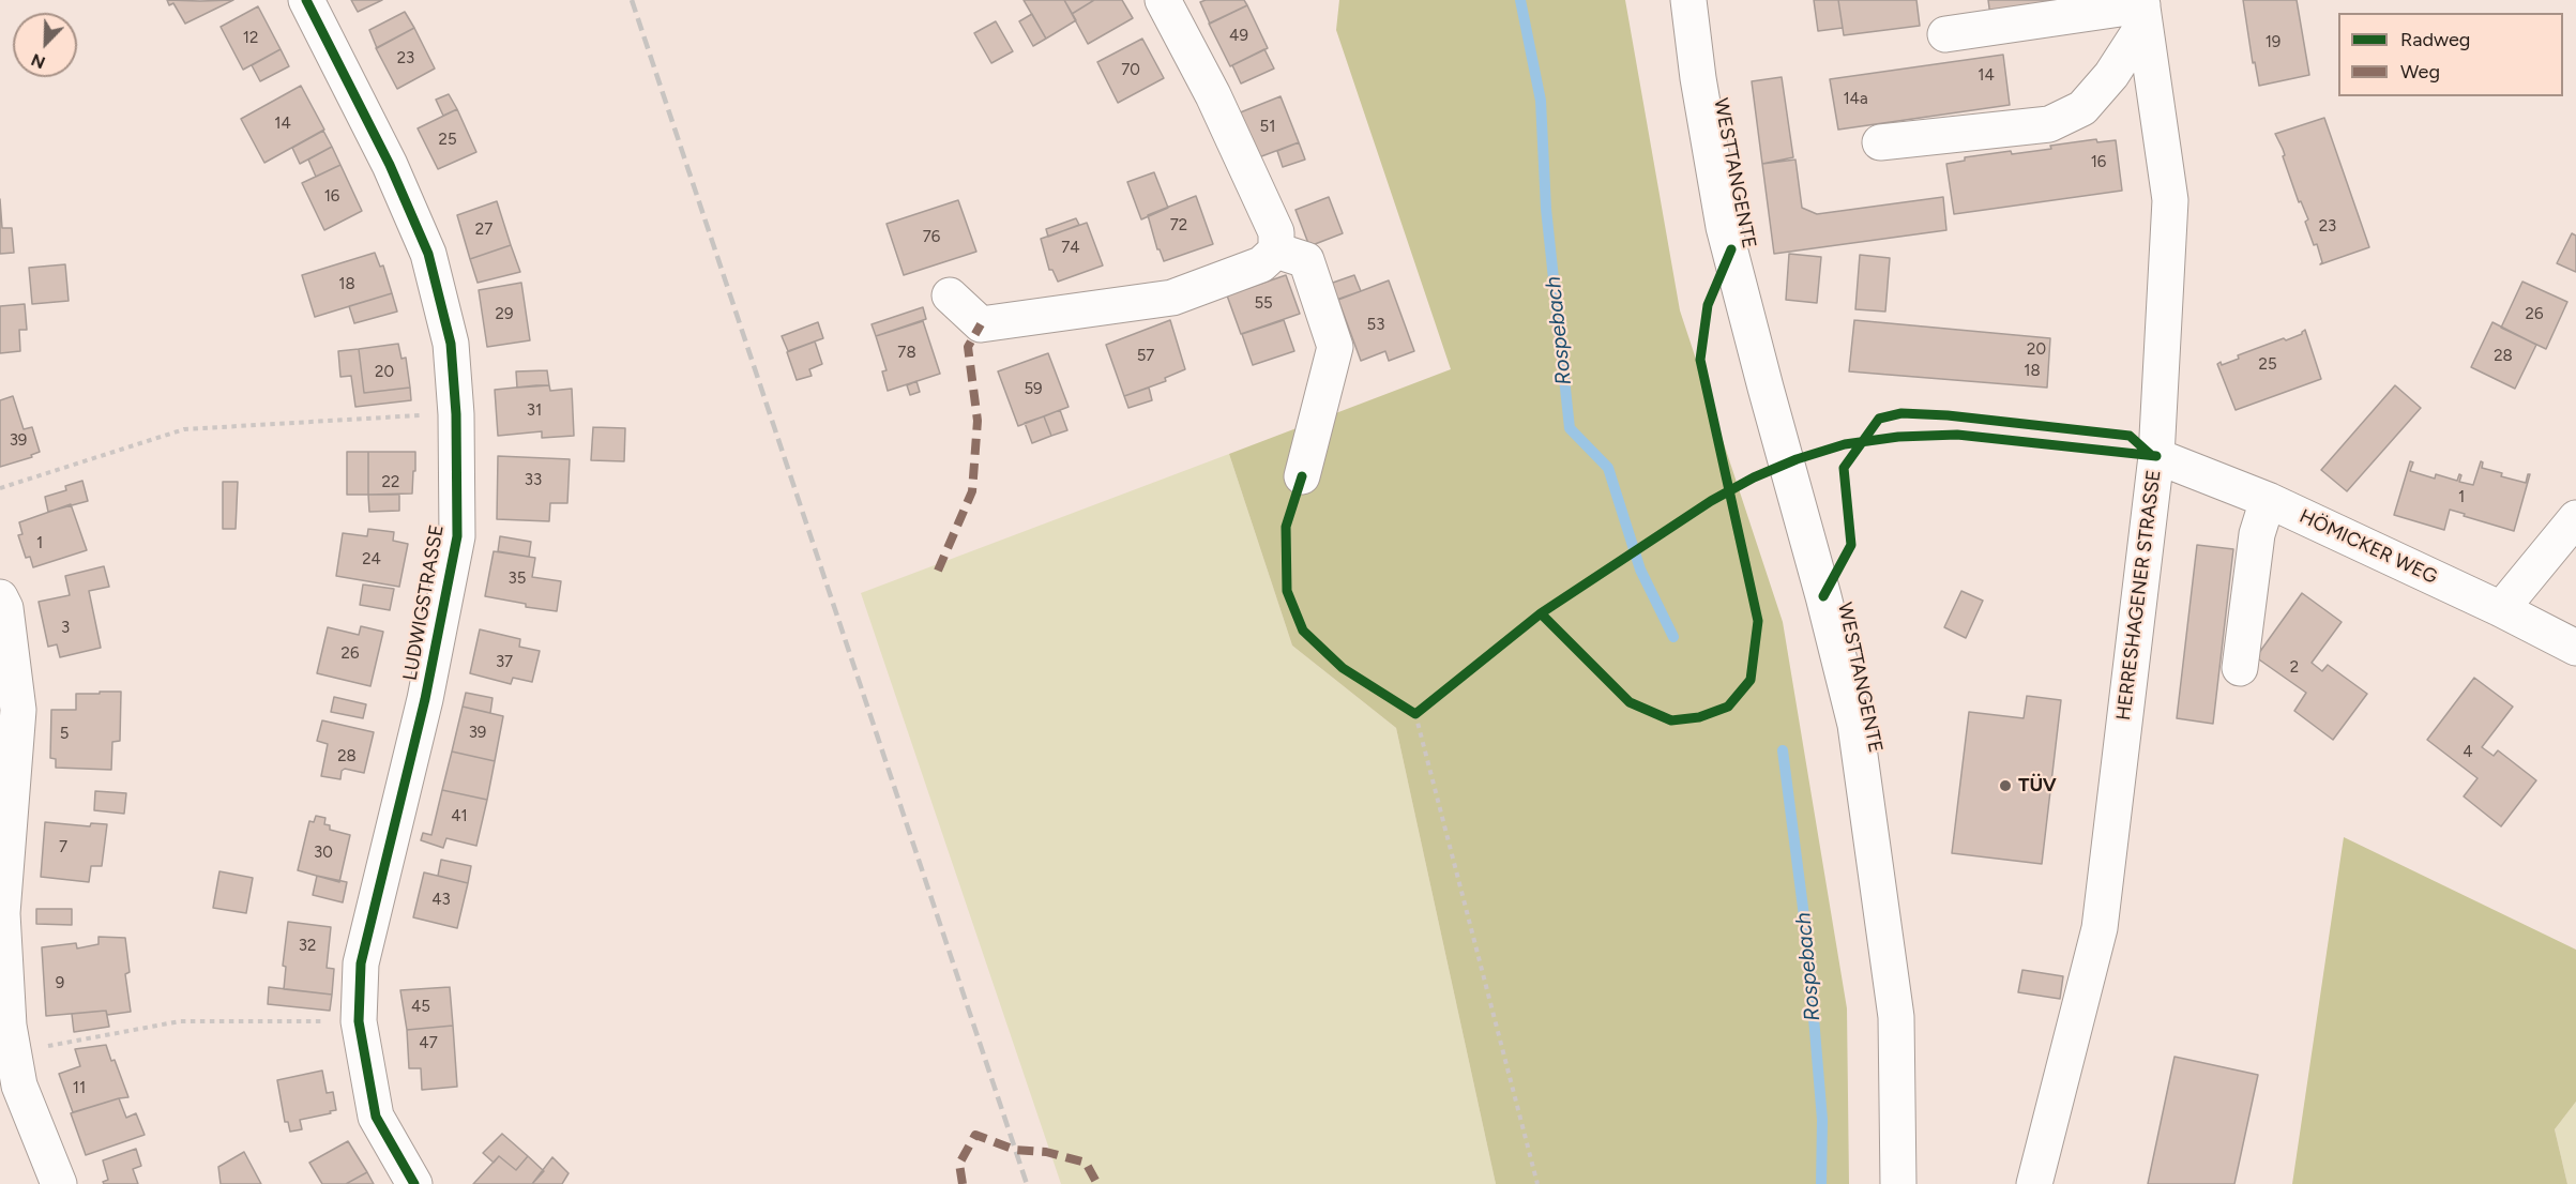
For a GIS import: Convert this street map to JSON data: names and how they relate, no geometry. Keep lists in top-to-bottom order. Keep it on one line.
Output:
{"streets":{"street":["WESTTANGENTE","HÖMICKER WEG","HERRESHAGENER STRASSE","LUDWIGSTRASSE"]},"crossings":[["HÖMICKER WEG","HERRESHAGENER STRASSE"]],"water":["Rospebach"],"places":["TÜV"],"house_numbers":["49","12","19","23","70","14","14a","14","51","25","16","16","72","23","27","76","74","18","55","29","26","53","20","78","57","28","25","18","20","59","31","39","33","22","1","1","24","35","3","26","37","2","39","5","4","28","41","7","30","43","32","9","45","47","11"],"legend":["Radweg","Weg"],"north":"bottom left"}
